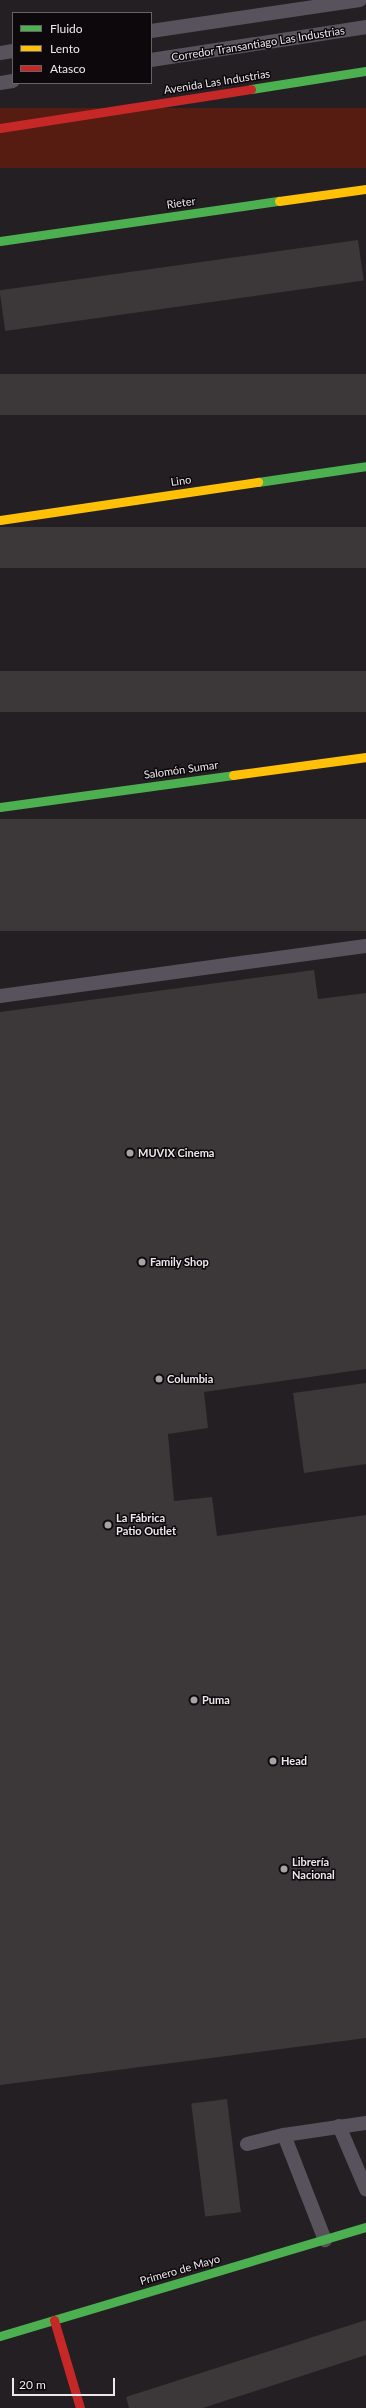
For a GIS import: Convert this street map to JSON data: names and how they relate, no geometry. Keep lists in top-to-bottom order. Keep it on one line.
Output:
{"streets":{"street":["Avenida Las Industrias","Rieter","Lino","Salomón Sumar","Primero de Mayo"],"lane":["Corredor Transantiago Las Industrias"]},"places":["MUVIX Cinema","Family Shop","Columbia","La Fábrica Patio Outlet","Puma","Head","Librería Nacional"],"legend":["Fluido","Lento","Atasco"],"scale_bar":"20 m"}
